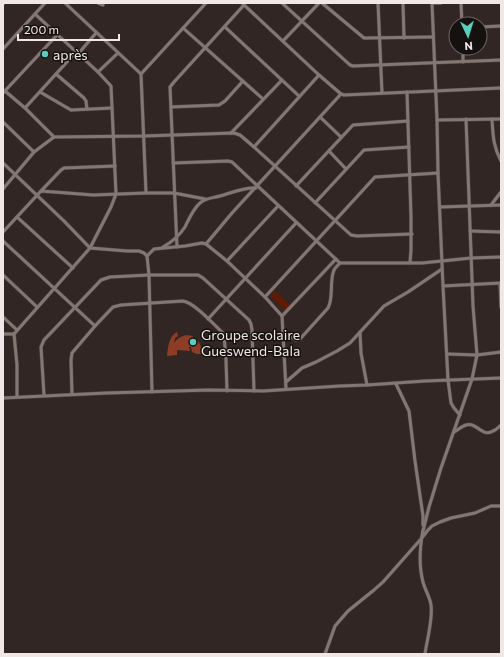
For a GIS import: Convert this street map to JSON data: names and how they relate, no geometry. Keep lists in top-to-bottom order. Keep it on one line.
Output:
{"places":["après","Groupe scolaire Gueswend-Bala"],"scale_bar":"200 m","north":"bottom"}
